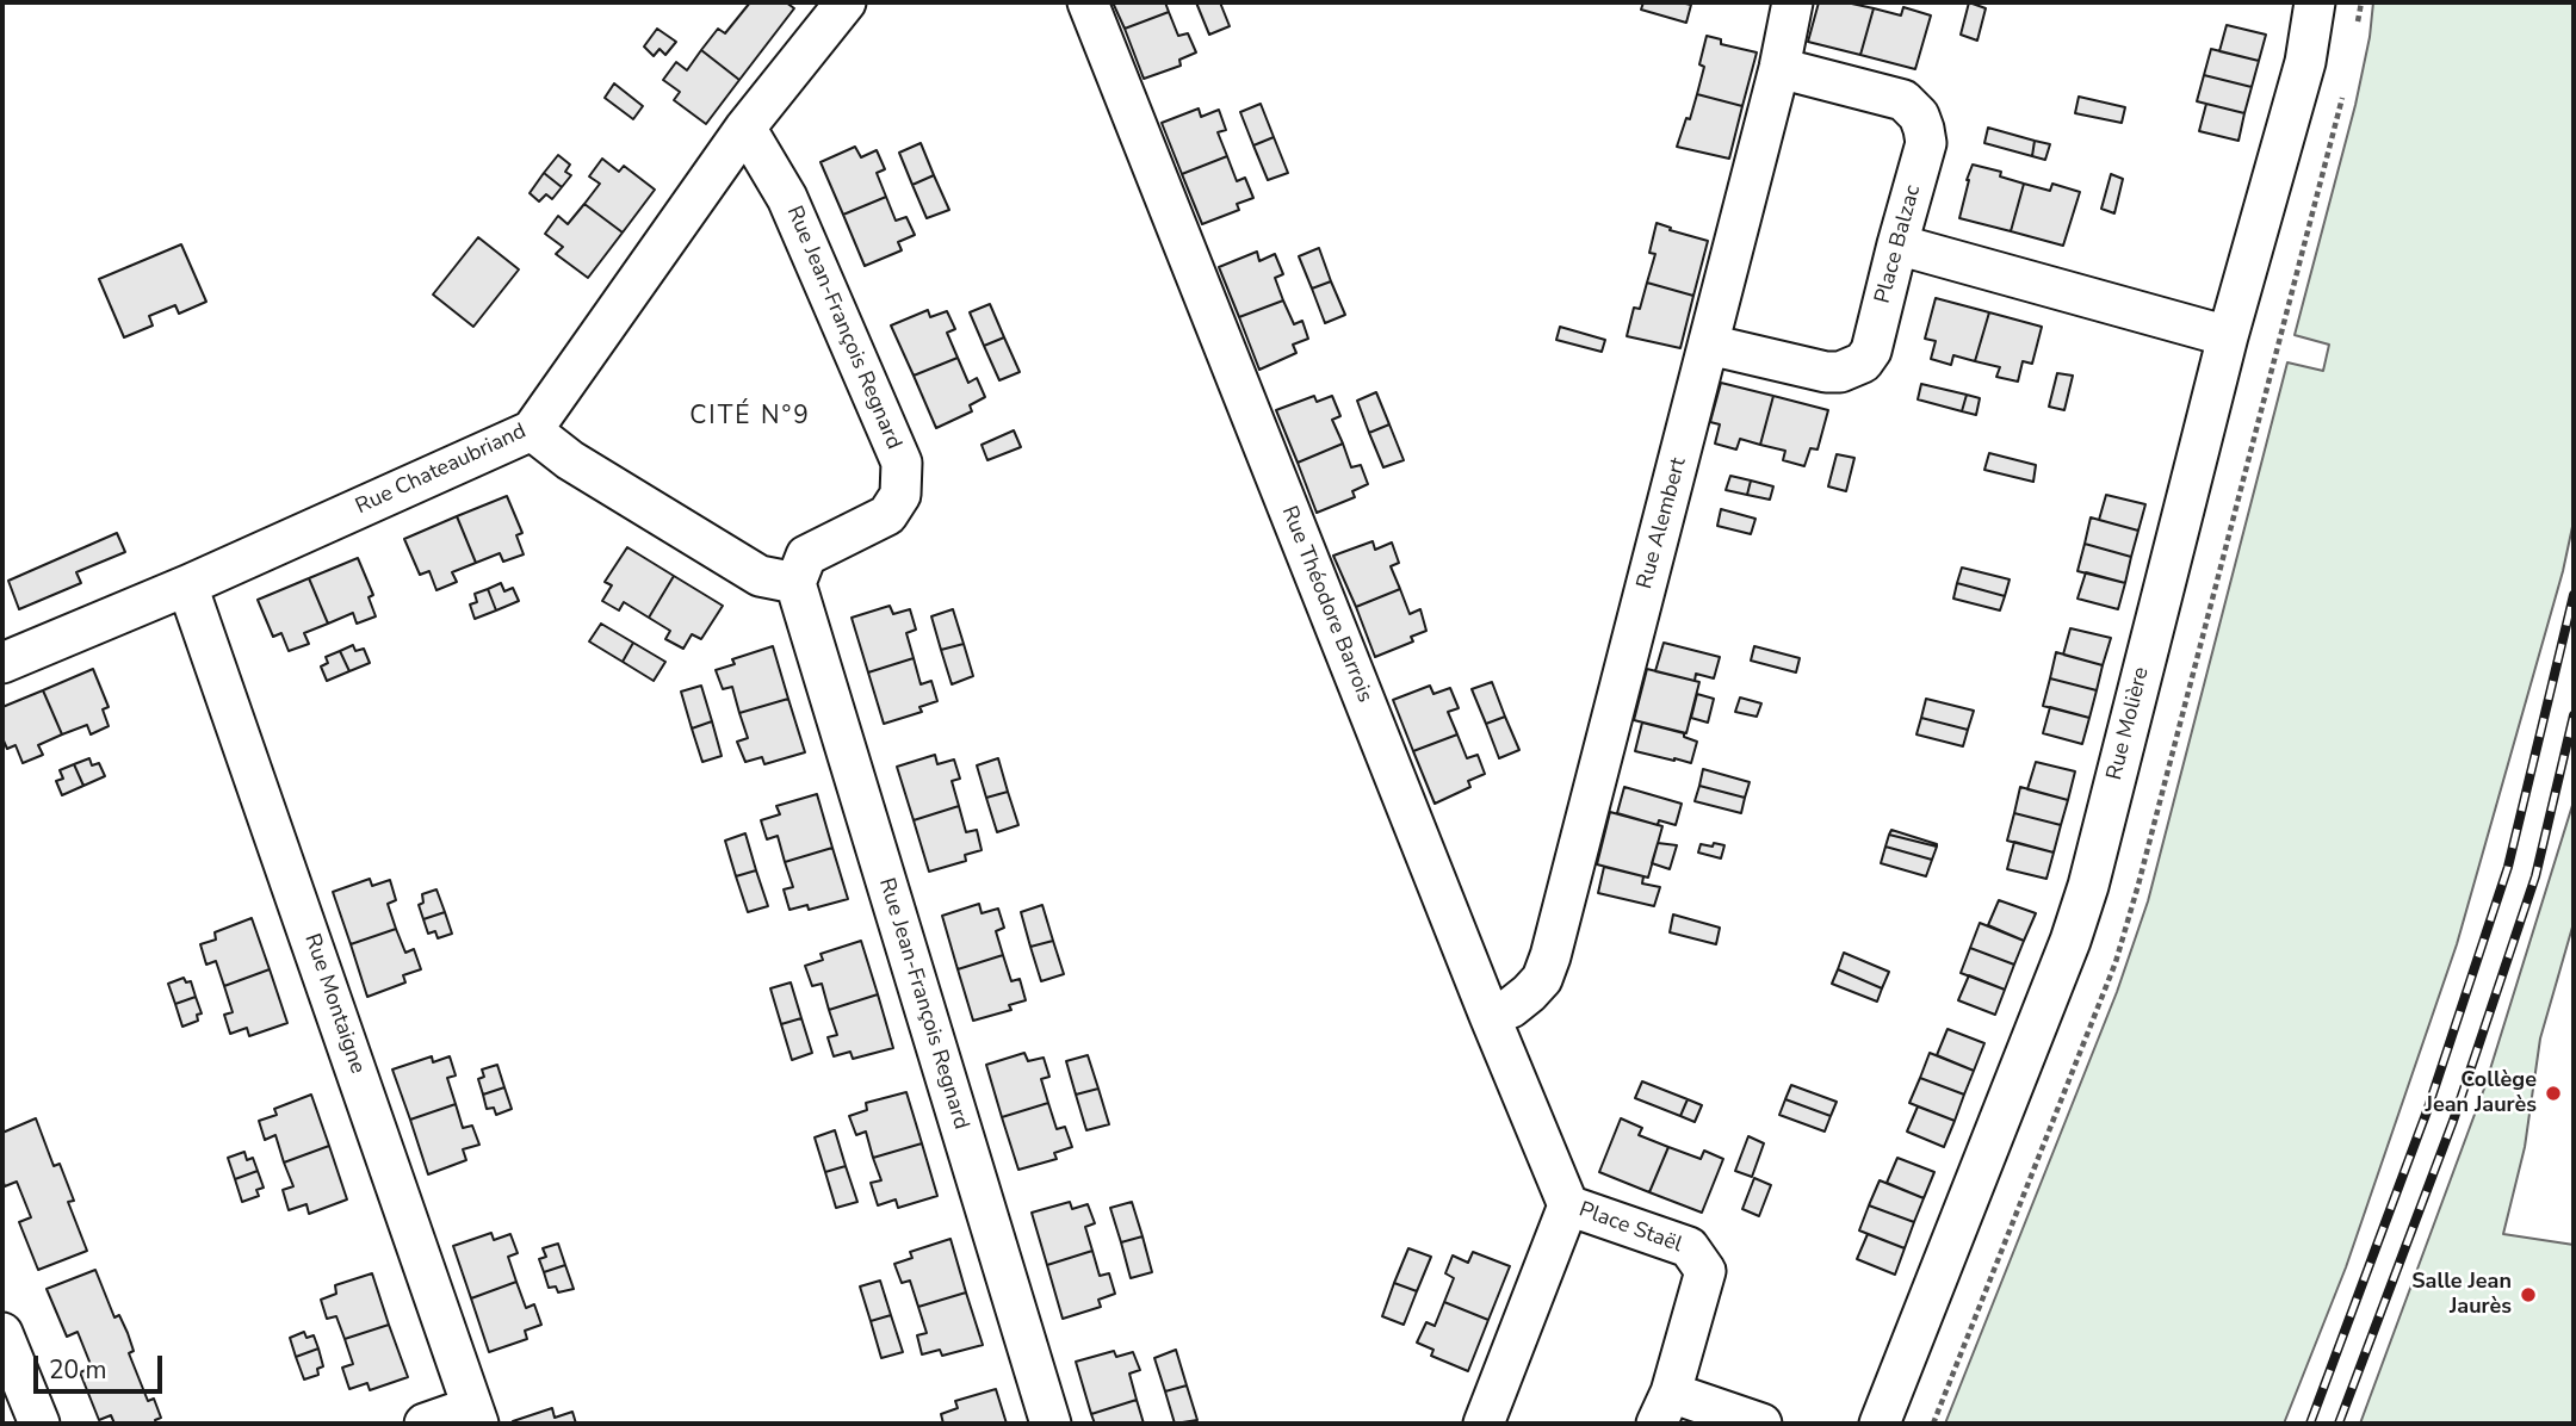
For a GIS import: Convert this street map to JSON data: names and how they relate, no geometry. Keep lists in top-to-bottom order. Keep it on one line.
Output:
{"streets":{"street":["Place Balzac","Rue Jean-François Regnard","Rue Chateaubriand","Rue Alembert","Rue Théodore Barrois","Rue Molière","Rue Montaigne","Place Staël"]},"crossings":[["Place Balzac","Rue Alembert"],["Rue Jean-François Regnard","Rue Chateaubriand"],["Rue Chateaubriand","Rue Montaigne"],["Rue Alembert","Rue Théodore Barrois"],["Rue Théodore Barrois","Place Staël"]],"districts":["CITÉ N°9"],"places":["Collège Jean Jaurès","Salle Jean Jaurès"],"scale_bar":"20 m"}
